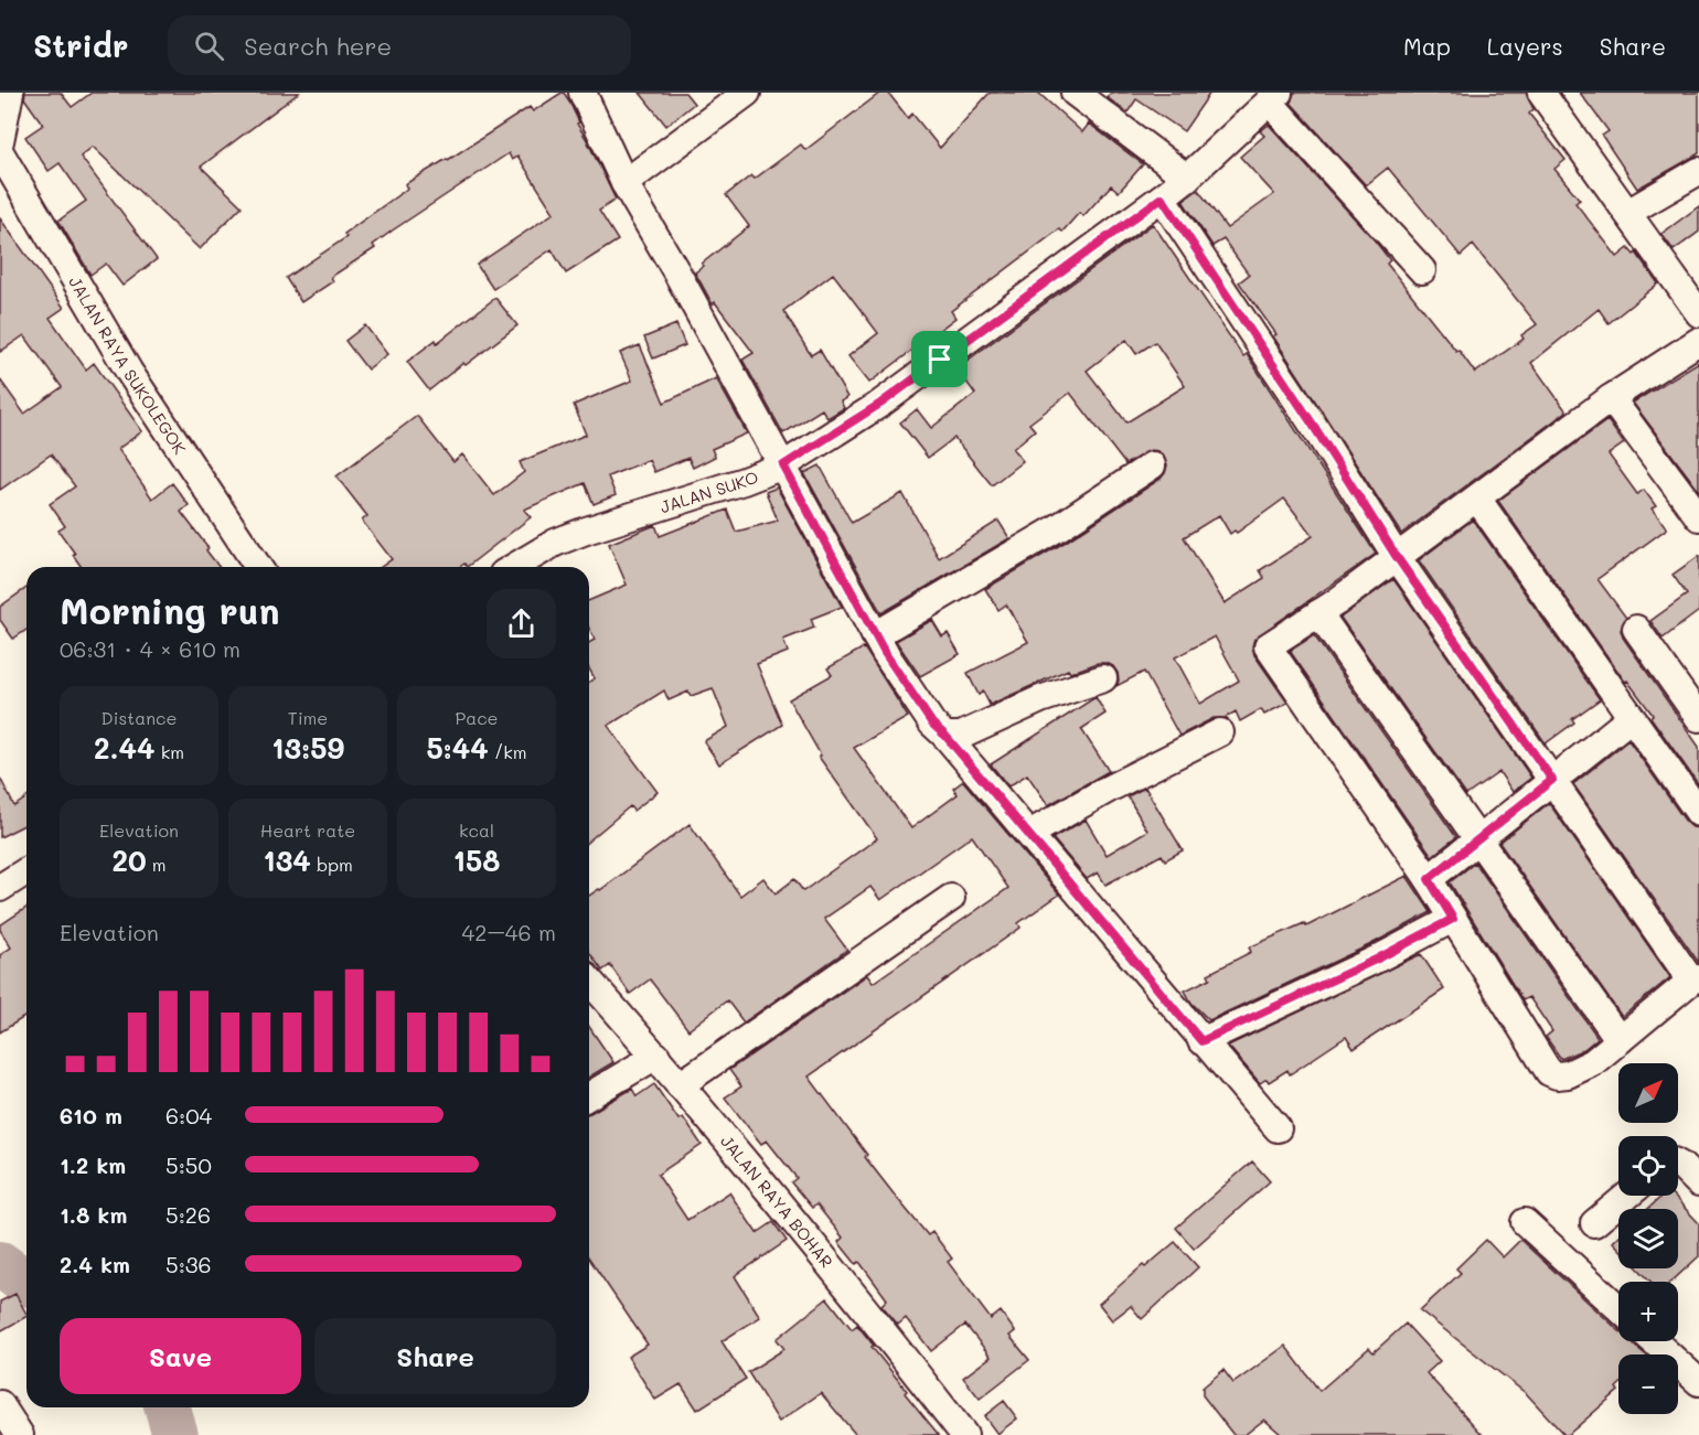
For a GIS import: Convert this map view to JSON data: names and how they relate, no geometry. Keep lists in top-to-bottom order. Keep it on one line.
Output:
{"streets":{"street":["JALAN RAYA SUKOLEGOK","JALAN SUKO","JALAN RAYA BOHAR"]},"north":"top right","page":{"header":"Stridr","search":"Search here","nav":["Map","Layers","Share"],"heading":["Morning run","06:31 · 4 × 610 m"],"stats":[["Distance","2.44 km"],["Time","13:59"],["Pace","5:44 /km"],["Elevation","20 m"],["Heart rate","134 bpm"],["kcal","158"]],"chart":["Elevation","42–46 m"],"map_buttons":["+","−"],"list":[{"name":"610 m","note":"6:04"},{"name":"1.2 km","note":"5:50"},{"name":"1.8 km","note":"5:26"},{"name":"2.4 km","note":"5:36"}],"buttons":["Save","Share"]}}
